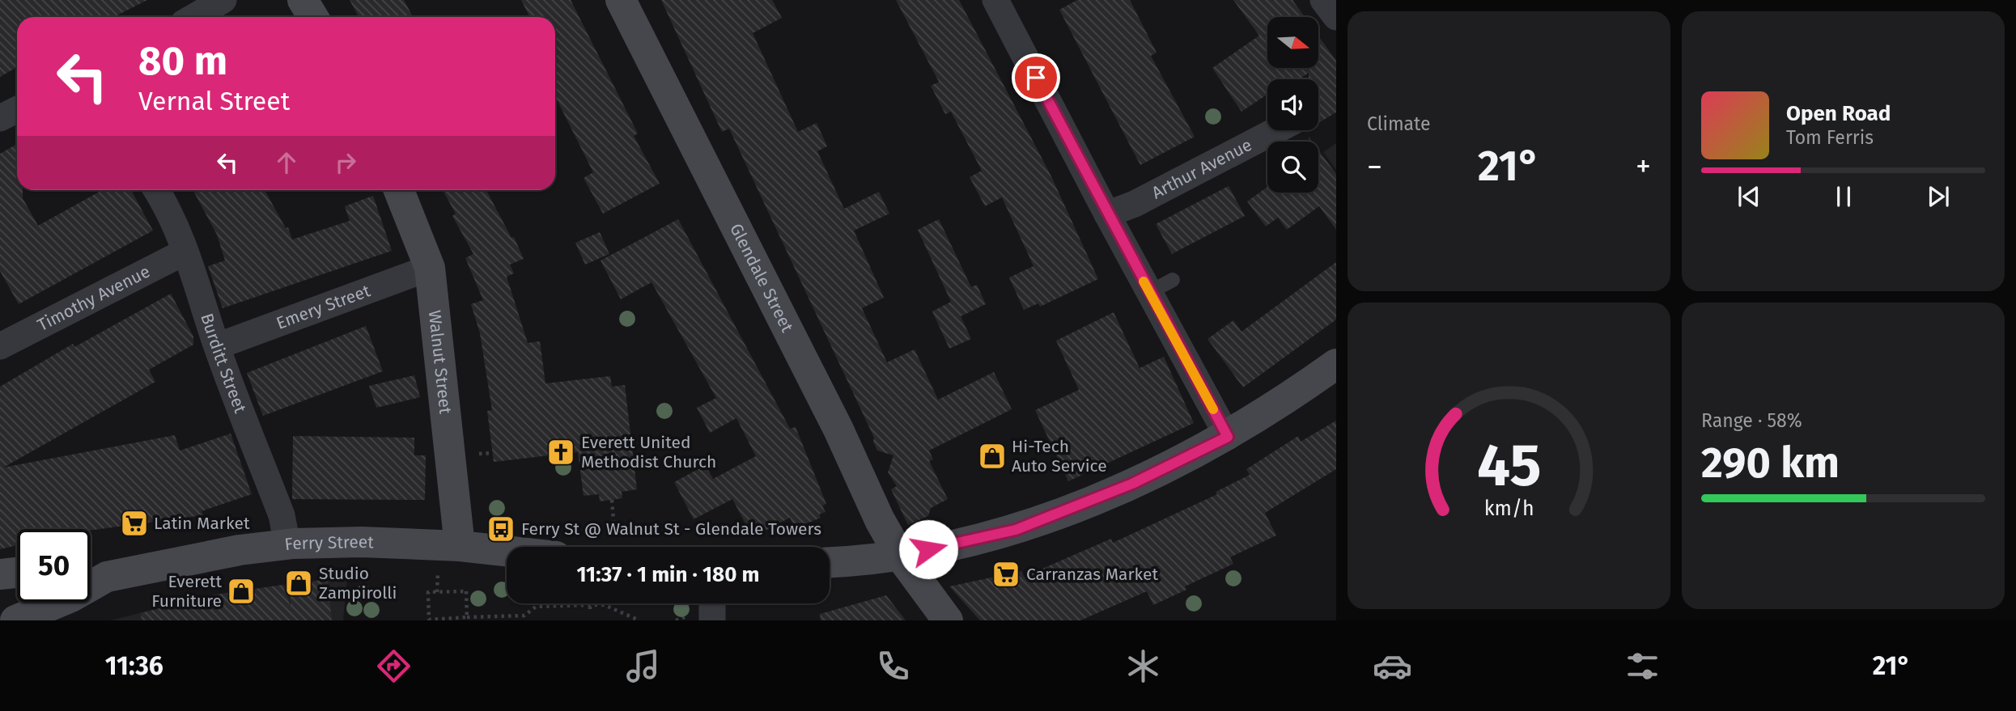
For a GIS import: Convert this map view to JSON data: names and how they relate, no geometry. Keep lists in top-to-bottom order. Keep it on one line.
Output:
{"streets":{"main road":["Glendale Street","Walnut Street","Ferry Street"],"street":["Arthur Avenue","Timothy Avenue","Emery Street","Burditt Street"]},"crossings":[["Timothy Avenue","Burditt Street"],["Emery Street","Burditt Street"],["Emery Street","Walnut Street"],["Burditt Street","Ferry Street"],["Walnut Street","Ferry Street"]],"places":{"church":["Everett United Methodist Church"],"shop":["Hi-Tech Auto Service","Studio Zampirolli","Everett Furniture"],"supermarket":["Latin Market","Carranzas Market"],"bus stop":["Ferry St @ Walnut St - Glendale Towers"]},"north":"right","page":{"tile":["Climate",["Range · 58%","290 km"]],"turn":["80 m","Vernal Street"],"song":["Open Road","Tom Ferris"],"heat":["−","21°","+"],"limit":"50","trip":"11:37 · 1 min · 180 m","tabs":["11:36","21°"],"gauge":["45","km/h"]}}
